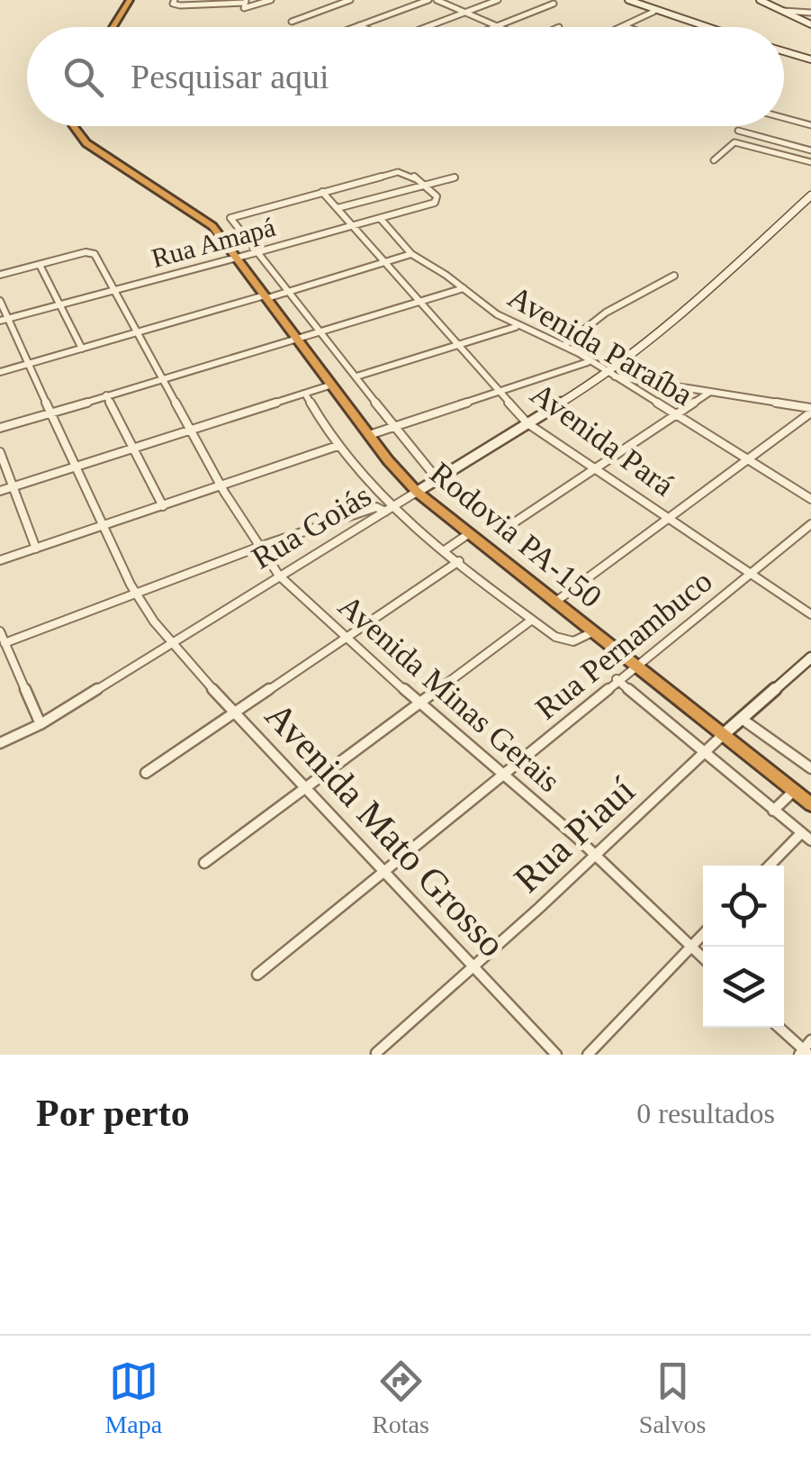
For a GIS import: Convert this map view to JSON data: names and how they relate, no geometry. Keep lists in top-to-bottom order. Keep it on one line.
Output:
{"streets":{"highway":["Rodovia PA-150"],"street":["Rua Amapá","Avenida Paraíba","Avenida Pará","Rua Goiás","Rua Pernambuco","Avenida Minas Gerais","Avenida Mato Grosso","Rua Piauí"]},"crossings":[["Rua Amapá","Avenida Paraíba"],["Rua Amapá","Avenida Pará"],["Rua Amapá","Rodovia PA-150"],["Avenida Paraíba","Rua Goiás"],["Avenida Pará","Rua Goiás"],["Avenida Pará","Rua Pernambuco"],["Rua Goiás","Rodovia PA-150"],["Rua Goiás","Avenida Minas Gerais"],["Rua Goiás","Avenida Mato Grosso"],["Rodovia PA-150","Rua Pernambuco"],["Rodovia PA-150","Rua Piauí"],["Rua Pernambuco","Avenida Minas Gerais"],["Rua Pernambuco","Avenida Mato Grosso"],["Avenida Minas Gerais","Rua Piauí"],["Avenida Mato Grosso","Rua Piauí"]],"page":{"search":"Pesquisar aqui","heading":["Por perto","0 resultados"],"nav":["Mapa","Rotas","Salvos"]}}
